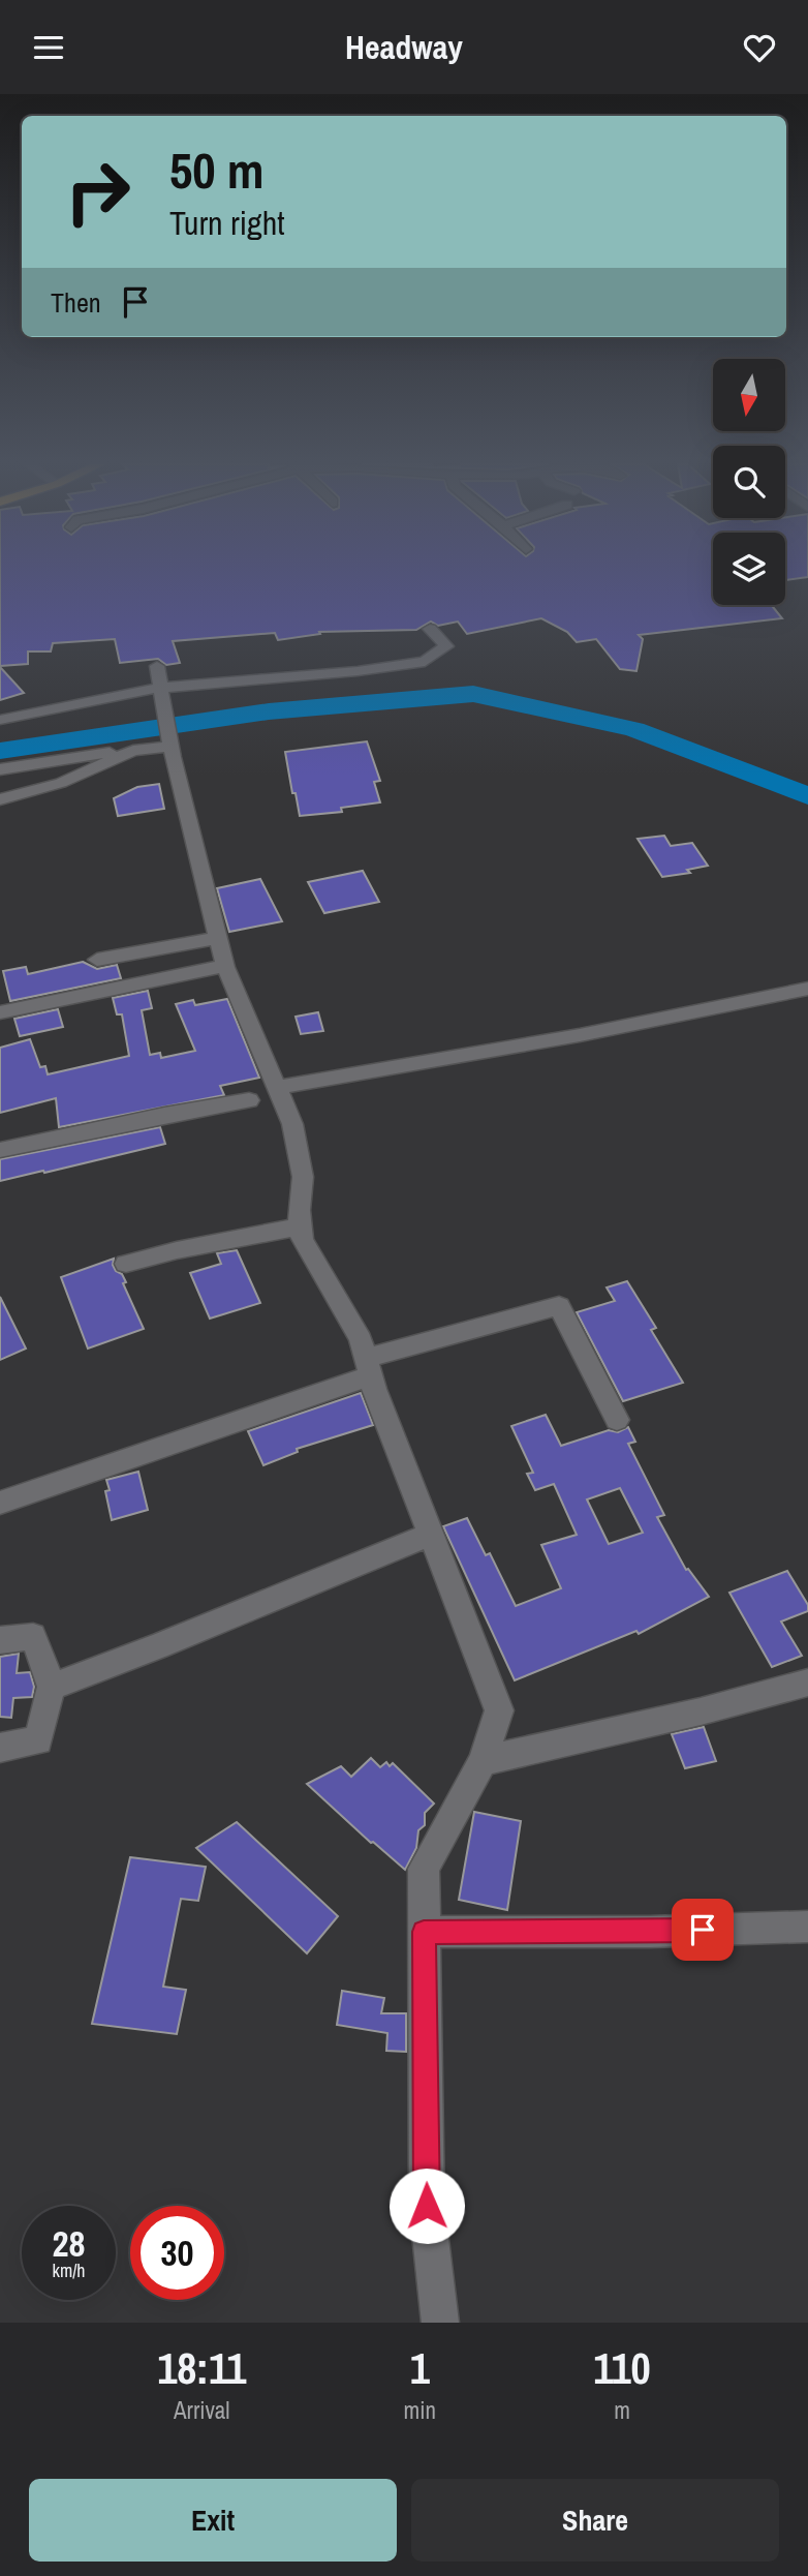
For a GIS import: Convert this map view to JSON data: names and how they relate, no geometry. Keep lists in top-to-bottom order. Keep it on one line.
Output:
{"north":"bottom","page":{"header":"Headway","turn":["50 m","Turn right"],"then":"Then","speed":"28 km/h","limit":"30","eta":["18:11","Arrival","1","min","110","m"],"buttons":["Exit","Share"]}}
